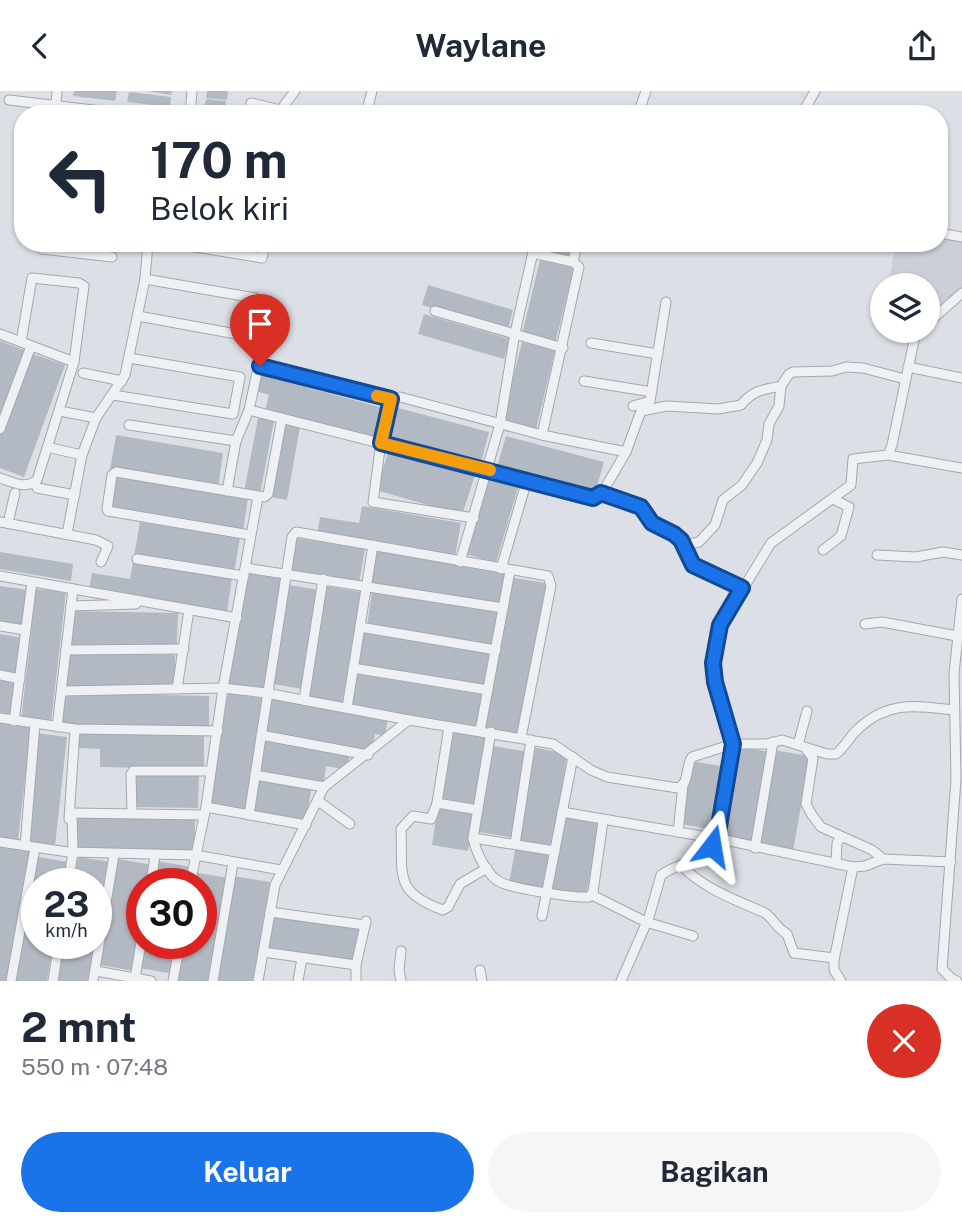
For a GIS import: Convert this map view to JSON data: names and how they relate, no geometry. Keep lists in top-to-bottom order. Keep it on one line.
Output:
{"page":{"header":"Waylane","turn":["170 m","Belok kiri"],"speed":"23 km/h","limit":"30","heading":["2 mnt","550 m · 07:48"],"buttons":["Keluar","Bagikan"]}}
